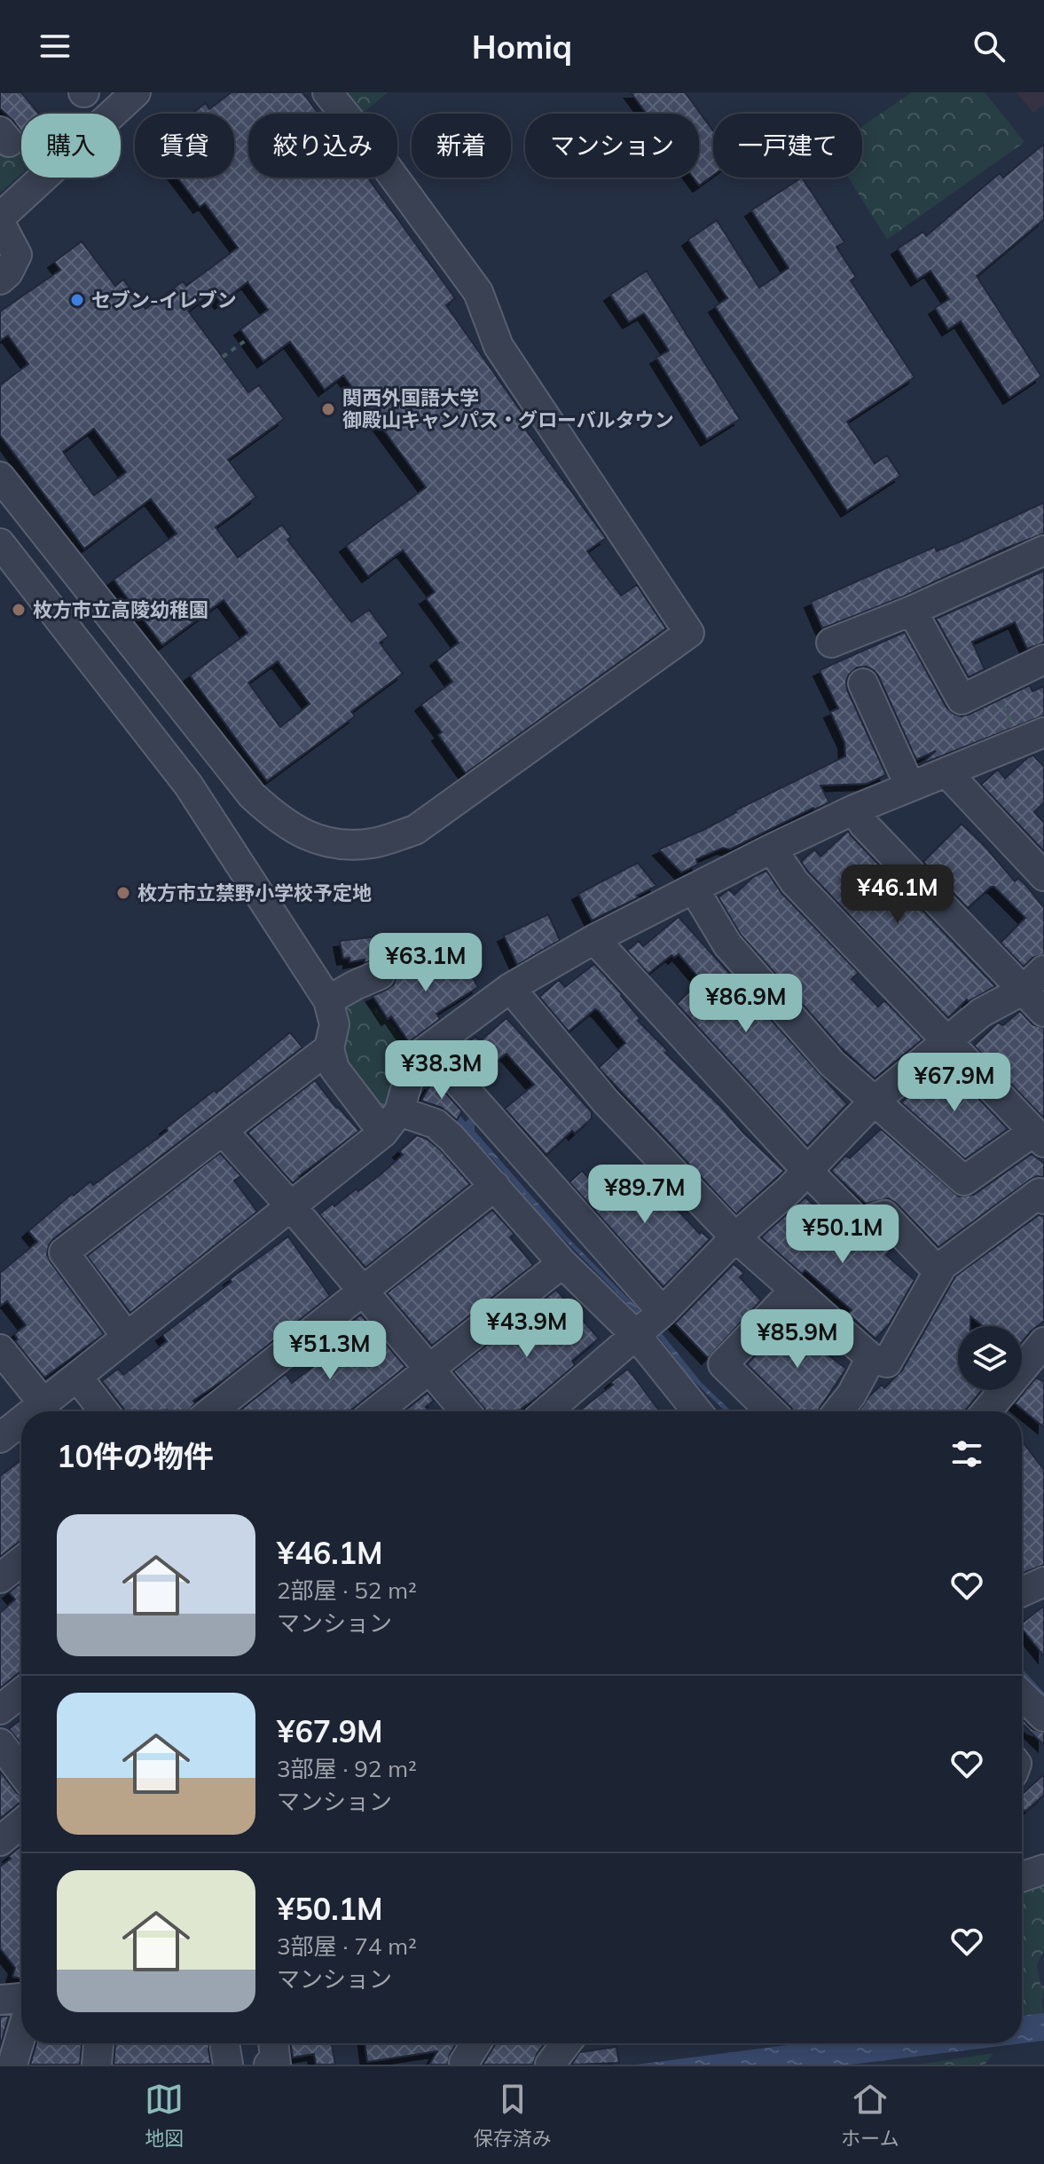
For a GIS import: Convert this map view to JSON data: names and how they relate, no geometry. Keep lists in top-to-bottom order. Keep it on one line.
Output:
{"places":["セブン-イレブン","関西外国語大学 御殿山キャンパス・グローバルタウン","枚方市立高陵幼稚園","枚方市立禁野小学校予定地"],"page":{"header":"Homiq","chip":["購入","賃貸","絞り込み","新着","マンション","一戸建て"],"price":["¥46.1M","¥63.1M","¥86.9M","¥38.3M","¥67.9M","¥89.7M","¥50.1M","¥43.9M","¥85.9M","¥51.3M"],"heading":"10件の物件","list":[{"name":"¥46.1M","note":"2部屋 · 52 m² · マンション"},{"name":"¥67.9M","note":"3部屋 · 92 m² · マンション"},{"name":"¥50.1M","note":"3部屋 · 74 m² · マンション"}],"tabs":["地図","保存済み","ホーム"]}}
